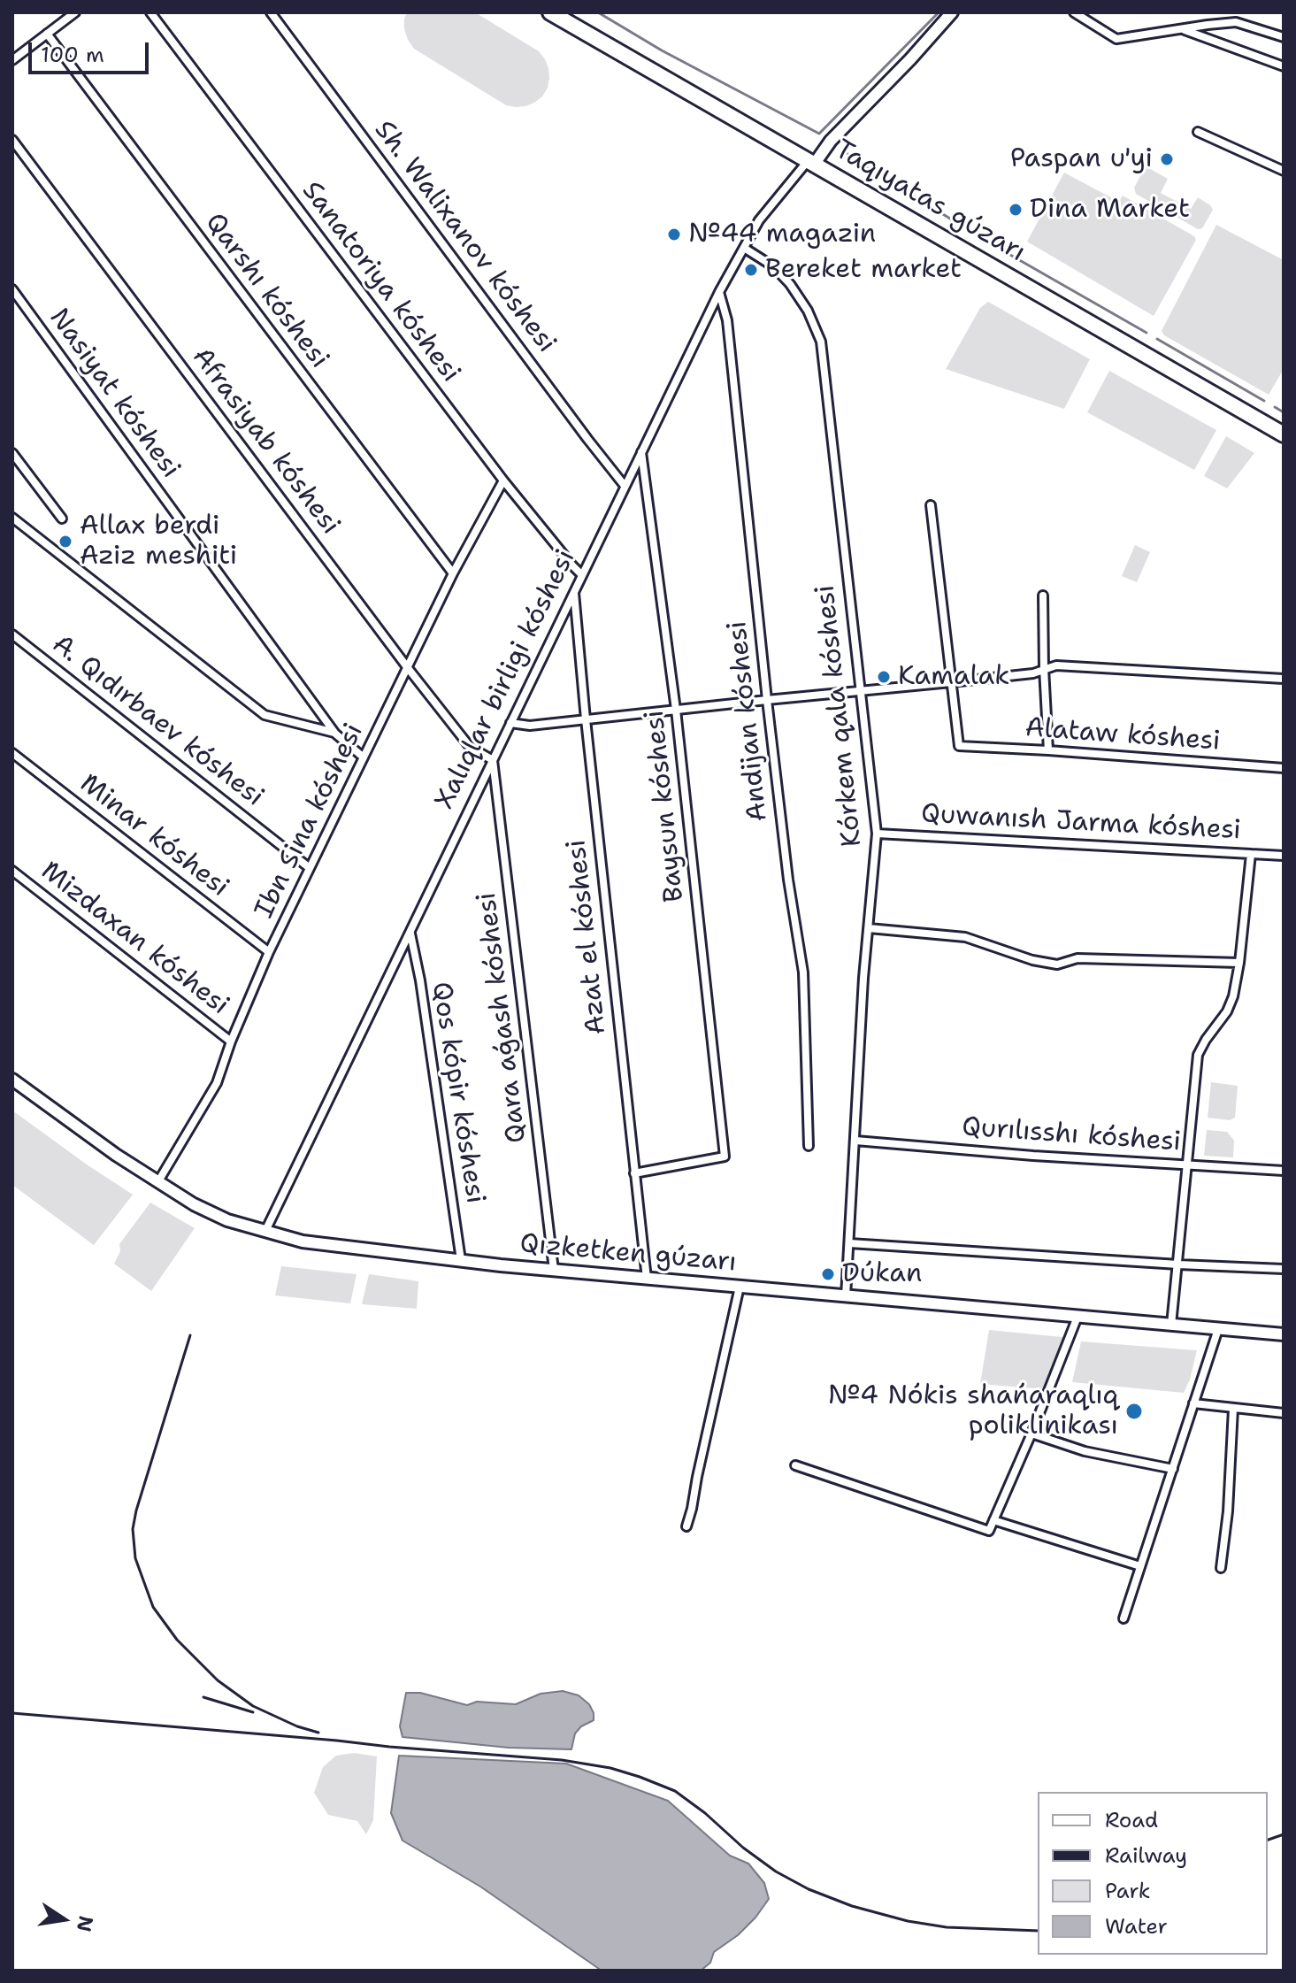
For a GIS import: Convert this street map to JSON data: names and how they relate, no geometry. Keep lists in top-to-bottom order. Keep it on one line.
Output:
{"streets":{"highway":["Taqıyatas gúzarı"],"street":["Sh. Walixanov kóshesi","Sanatoriya kóshesi","Qarshı kóshesi","Nasiyat kóshesi","Afrasiyab kóshesi","Xalıqlar birligi kóshesi","Kórkem qala kóshesi","A. Qıdırbaev kóshesi","Andijan kóshesi","Alataw kóshesi","Baysun kóshesi","Ibn Sina kóshesi","Quwanısh Jarma kóshesi","Minar kóshesi","Azat el kóshesi","Mizdaxan kóshesi","Qara aǵash kóshesi","Qos kópir kóshesi","Qurılısshı kóshesi","Qızketken gúzarı"]},"crossings":[["Taqıyatas gúzarı","Xalıqlar birligi kóshesi"],["Sh. Walixanov kóshesi","Xalıqlar birligi kóshesi"],["Sanatoriya kóshesi","Xalıqlar birligi kóshesi"],["Sanatoriya kóshesi","Ibn Sina kóshesi"],["Qarshı kóshesi","Ibn Sina kóshesi"],["Nasiyat kóshesi","Ibn Sina kóshesi"],["Afrasiyab kóshesi","Xalıqlar birligi kóshesi"],["Afrasiyab kóshesi","Ibn Sina kóshesi"],["Afrasiyab kóshesi","Qara aǵash kóshesi"],["Xalıqlar birligi kóshesi","Kórkem qala kóshesi"],["Xalıqlar birligi kóshesi","Andijan kóshesi"],["Xalıqlar birligi kóshesi","Baysun kóshesi"],["Xalıqlar birligi kóshesi","Azat el kóshesi"],["Xalıqlar birligi kóshesi","Qara aǵash kóshesi"],["Xalıqlar birligi kóshesi","Qos kópir kóshesi"],["Xalıqlar birligi kóshesi","Qızketken gúzarı"],["Kórkem qala kóshesi","Quwanısh Jarma kóshesi"],["Kórkem qala kóshesi","Qurılısshı kóshesi"],["Kórkem qala kóshesi","Qızketken gúzarı"],["A. Qıdırbaev kóshesi","Ibn Sina kóshesi"],["Baysun kóshesi","Azat el kóshesi"],["Ibn Sina kóshesi","Minar kóshesi"],["Ibn Sina kóshesi","Mizdaxan kóshesi"],["Ibn Sina kóshesi","Qızketken gúzarı"],["Azat el kóshesi","Qızketken gúzarı"],["Qara aǵash kóshesi","Qızketken gúzarı"],["Qos kópir kóshesi","Qızketken gúzarı"]],"places":["Paspan u'yi","Dina Market","№44 magazin","Bereket market","Allax berdi Aziz meshiti","Kamalak","Dúkan","№4 Nókis shańaraqlıq poliklinikası"],"legend":["Road","Railway","Park","Water"],"scale_bar":"100 m","north":"right"}
